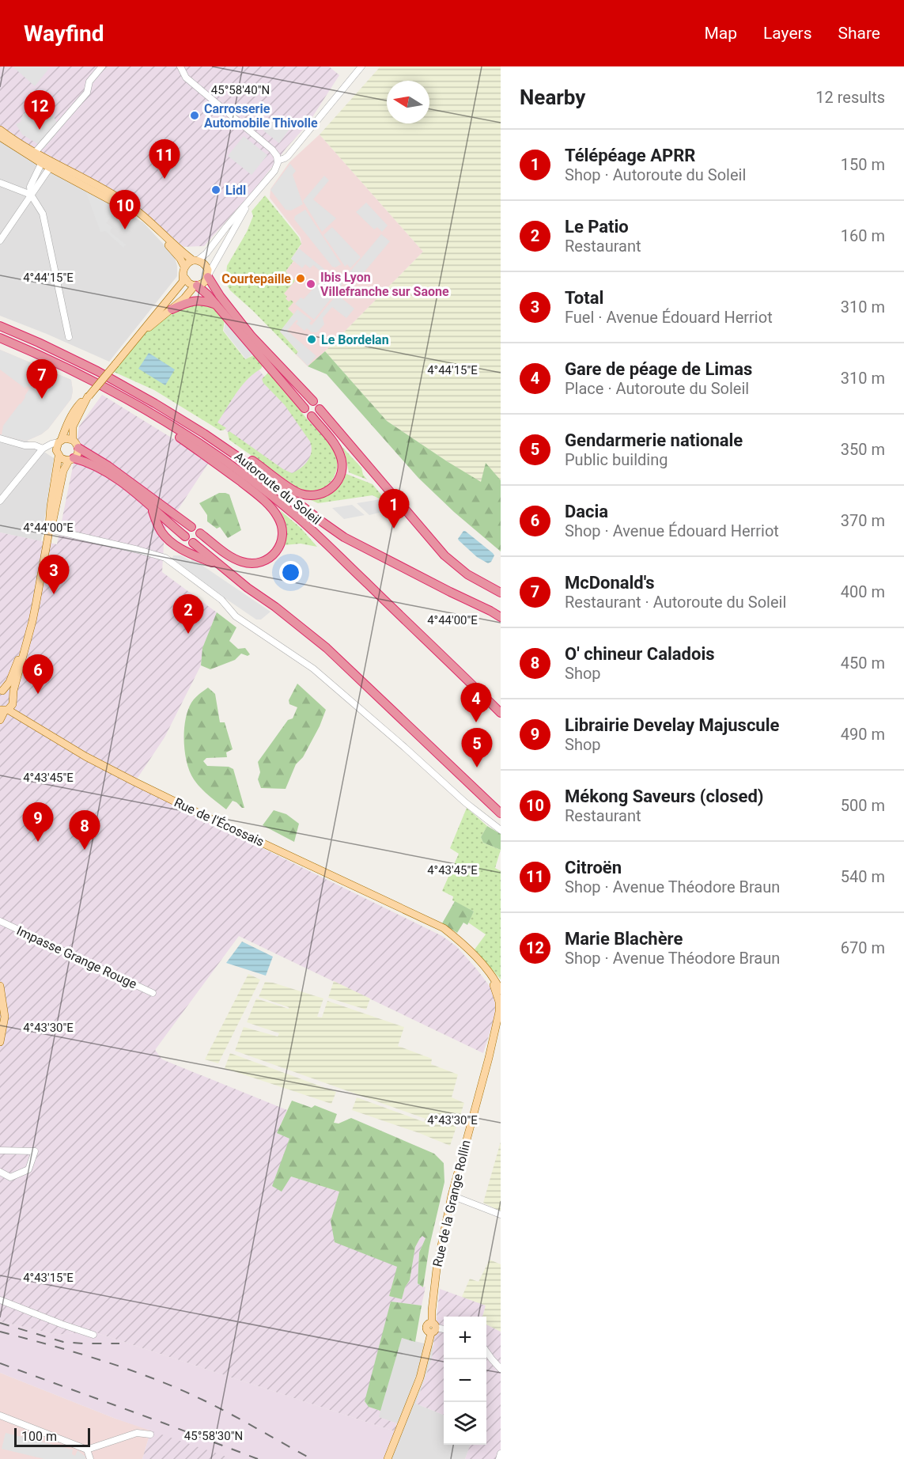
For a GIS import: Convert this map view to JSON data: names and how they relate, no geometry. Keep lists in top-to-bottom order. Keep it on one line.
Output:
{"streets":{"highway":["Autoroute du Soleil"],"main road":["Rue de l'Écossais","Rue de la Grange Rollin"],"street":["Impasse Grange Rouge"]},"crossings":[["Rue de l'Écossais","Rue de la Grange Rollin"]],"places":["Carrosserie Automobile Thivolle","Lidl","Courtepaille","Ibis Lyon Villefranche sur Saone","Le Bordelan"],"scale_bar":"100 m","north":"left","page":{"header":"Wayfind","nav":["Map","Layers","Share"],"heading":["Nearby","12 results"],"pins":["12","11","10","7","1","3","2","6","4","5","9","8"],"list":[{"mark":"1","name":"Télépéage APRR","note":"Shop · Autoroute du Soleil","value":"150 m"},{"mark":"2","name":"Le Patio","note":"Restaurant","value":"160 m"},{"mark":"3","name":"Total","note":"Fuel · Avenue Édouard Herriot","value":"310 m"},{"mark":"4","name":"Gare de péage de Limas","note":"Place · Autoroute du Soleil","value":"310 m"},{"mark":"5","name":"Gendarmerie nationale","note":"Public building","value":"350 m"},{"mark":"6","name":"Dacia","note":"Shop · Avenue Édouard Herriot","value":"370 m"},{"mark":"7","name":"McDonald's","note":"Restaurant · Autoroute du Soleil","value":"400 m"},{"mark":"8","name":"O' chineur Caladois","note":"Shop","value":"450 m"},{"mark":"9","name":"Librairie Develay Majuscule","note":"Shop","value":"490 m"},{"mark":"10","name":"Mékong Saveurs (closed)","note":"Restaurant","value":"500 m"},{"mark":"11","name":"Citroën","note":"Shop · Avenue Théodore Braun","value":"540 m"},{"mark":"12","name":"Marie Blachère","note":"Shop · Avenue Théodore Braun","value":"670 m"}],"map_buttons":["+","−"],"scale":"100 m"},"coordinates":["45°58'40\"N","4°44'15\"E","4°44'00\"E","4°43'45\"E","4°43'30\"E","4°43'15\"E","45°58'30\"N"]}
